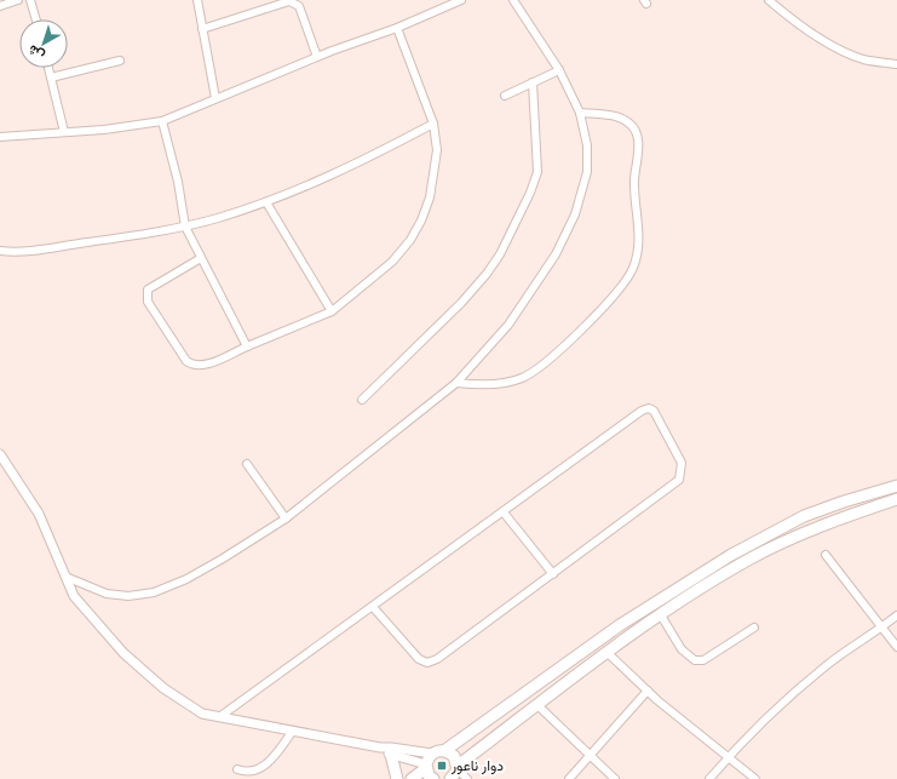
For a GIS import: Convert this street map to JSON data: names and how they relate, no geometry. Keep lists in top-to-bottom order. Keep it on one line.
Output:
{"places":{"transit":["دوار ناعور"]},"north":"bottom left"}
